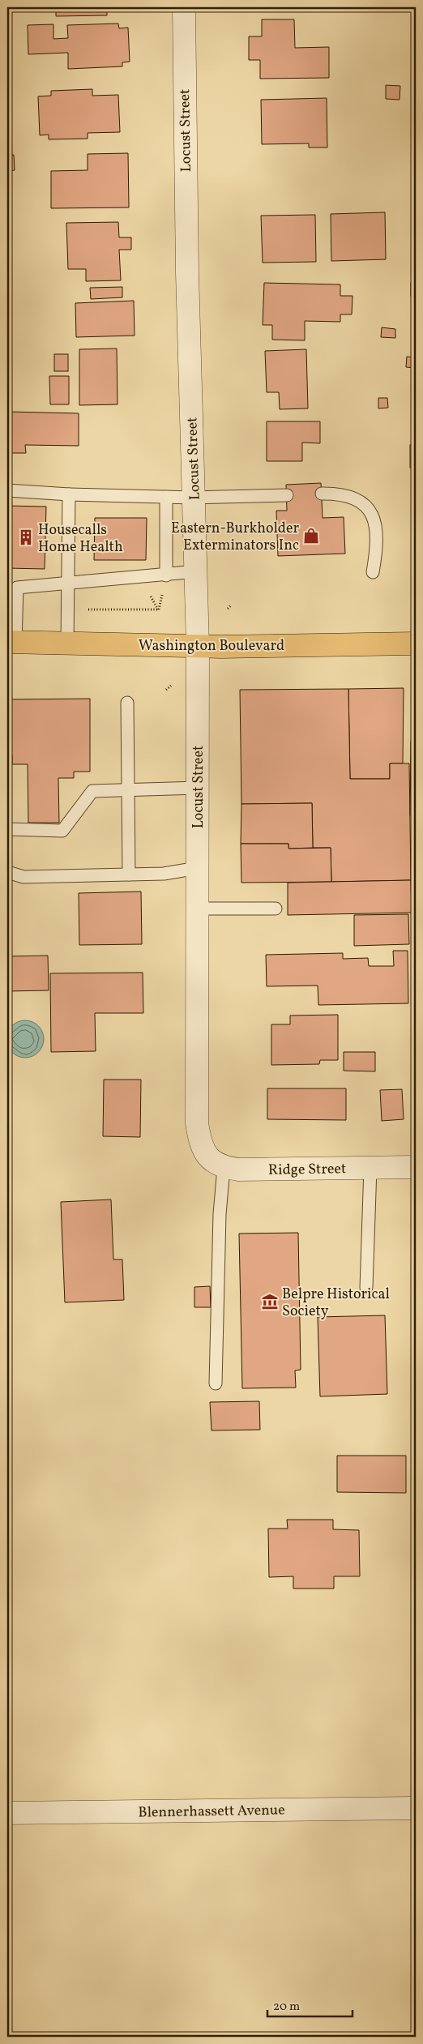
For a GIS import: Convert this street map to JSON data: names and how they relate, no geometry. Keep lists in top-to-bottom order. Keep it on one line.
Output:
{"streets":{"main road":["Washington Boulevard"],"street":["Locust Street","Ridge Street","Blennerhassett Avenue"]},"crossings":[["Locust Street","Washington Boulevard"],["Locust Street","Ridge Street"]],"places":{"shop":["Eastern-Burkholder Exterminators Inc"],"building":["Housecalls Home Health"],"museum":["Belpre Historical Society"]},"scale_bar":"20 m"}
